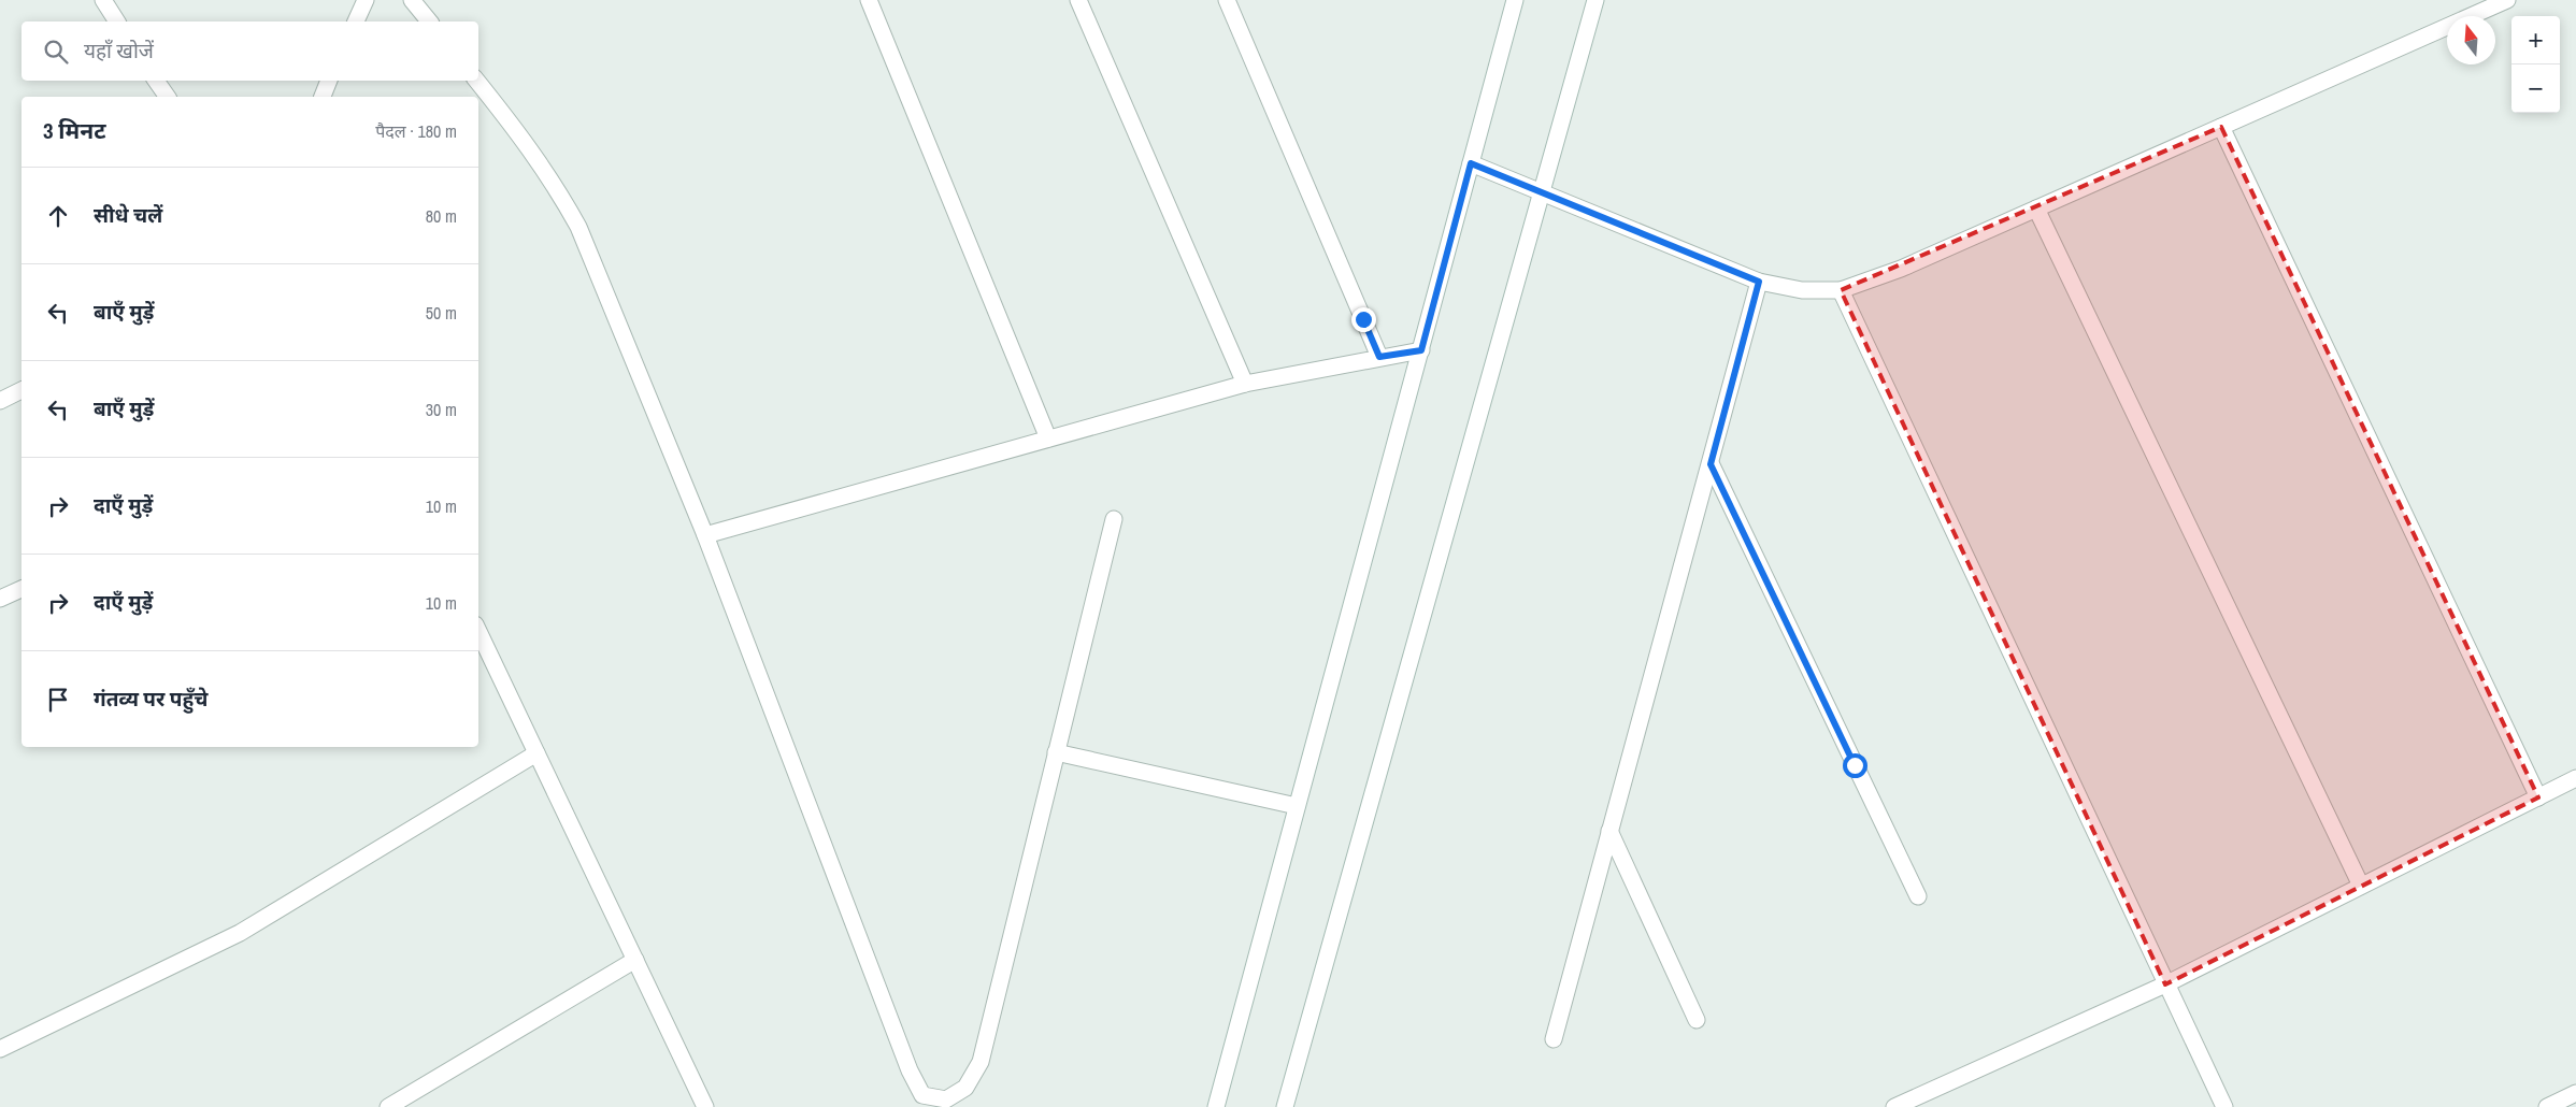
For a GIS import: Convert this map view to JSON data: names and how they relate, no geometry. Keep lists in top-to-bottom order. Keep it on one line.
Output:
{"north":"top","page":{"map_buttons":["+","−"],"search":"यहाँ खोजें","heading":["3 मिनट","पैदल · 180 m"],"list":[["सीधे चलें","80 m"],["बाएँ मुड़ें","50 m"],["बाएँ मुड़ें","30 m"],["दाएँ मुड़ें","10 m"],["दाएँ मुड़ें","10 m"],"गंतव्य पर पहुँचे"]}}
